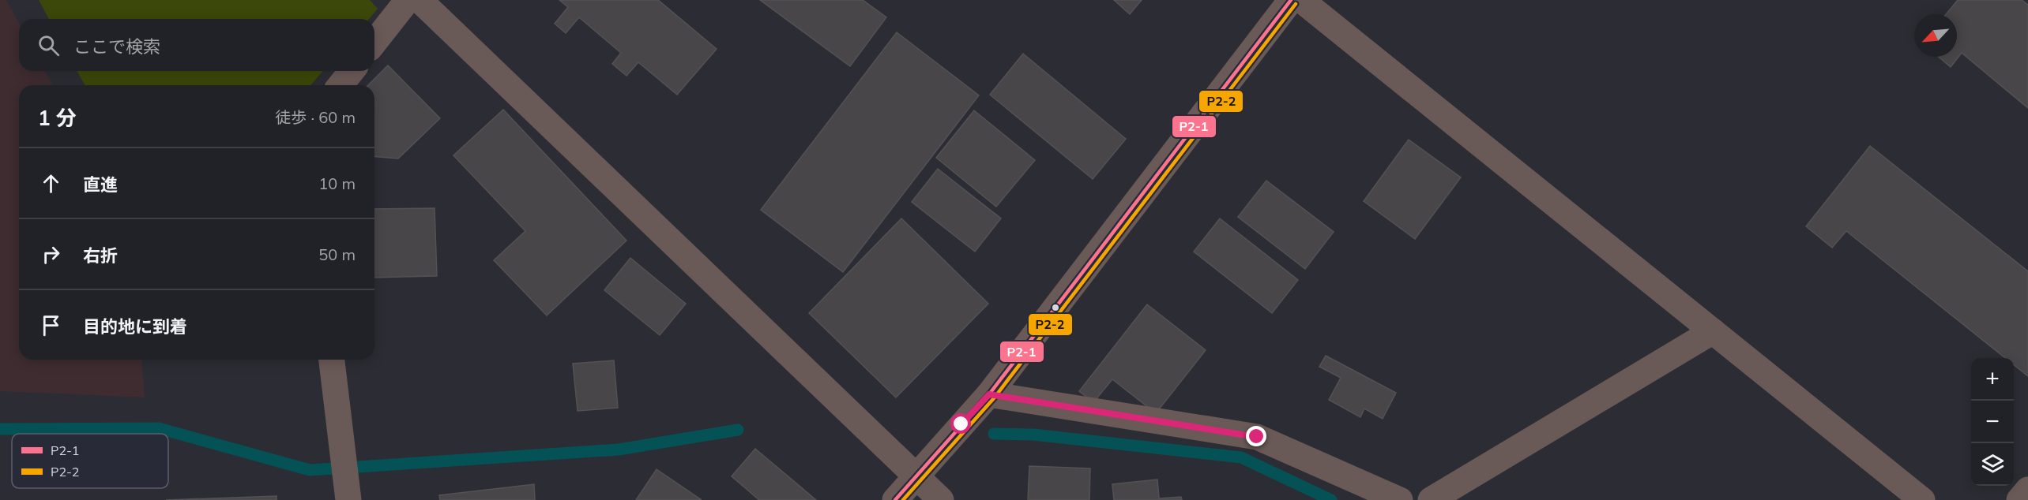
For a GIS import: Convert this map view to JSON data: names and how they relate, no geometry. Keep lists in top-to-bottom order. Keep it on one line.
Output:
{"lines":["transit line P2-1","transit line P2-2"],"legend":["P2-1","P2-2"],"north":"bottom left","page":{"search":"ここで検索","heading":["1 分","徒歩 · 60 m"],"list":[["直進","10 m"],["右折","50 m"],"目的地に到着"],"map_buttons":["+","−"]}}
